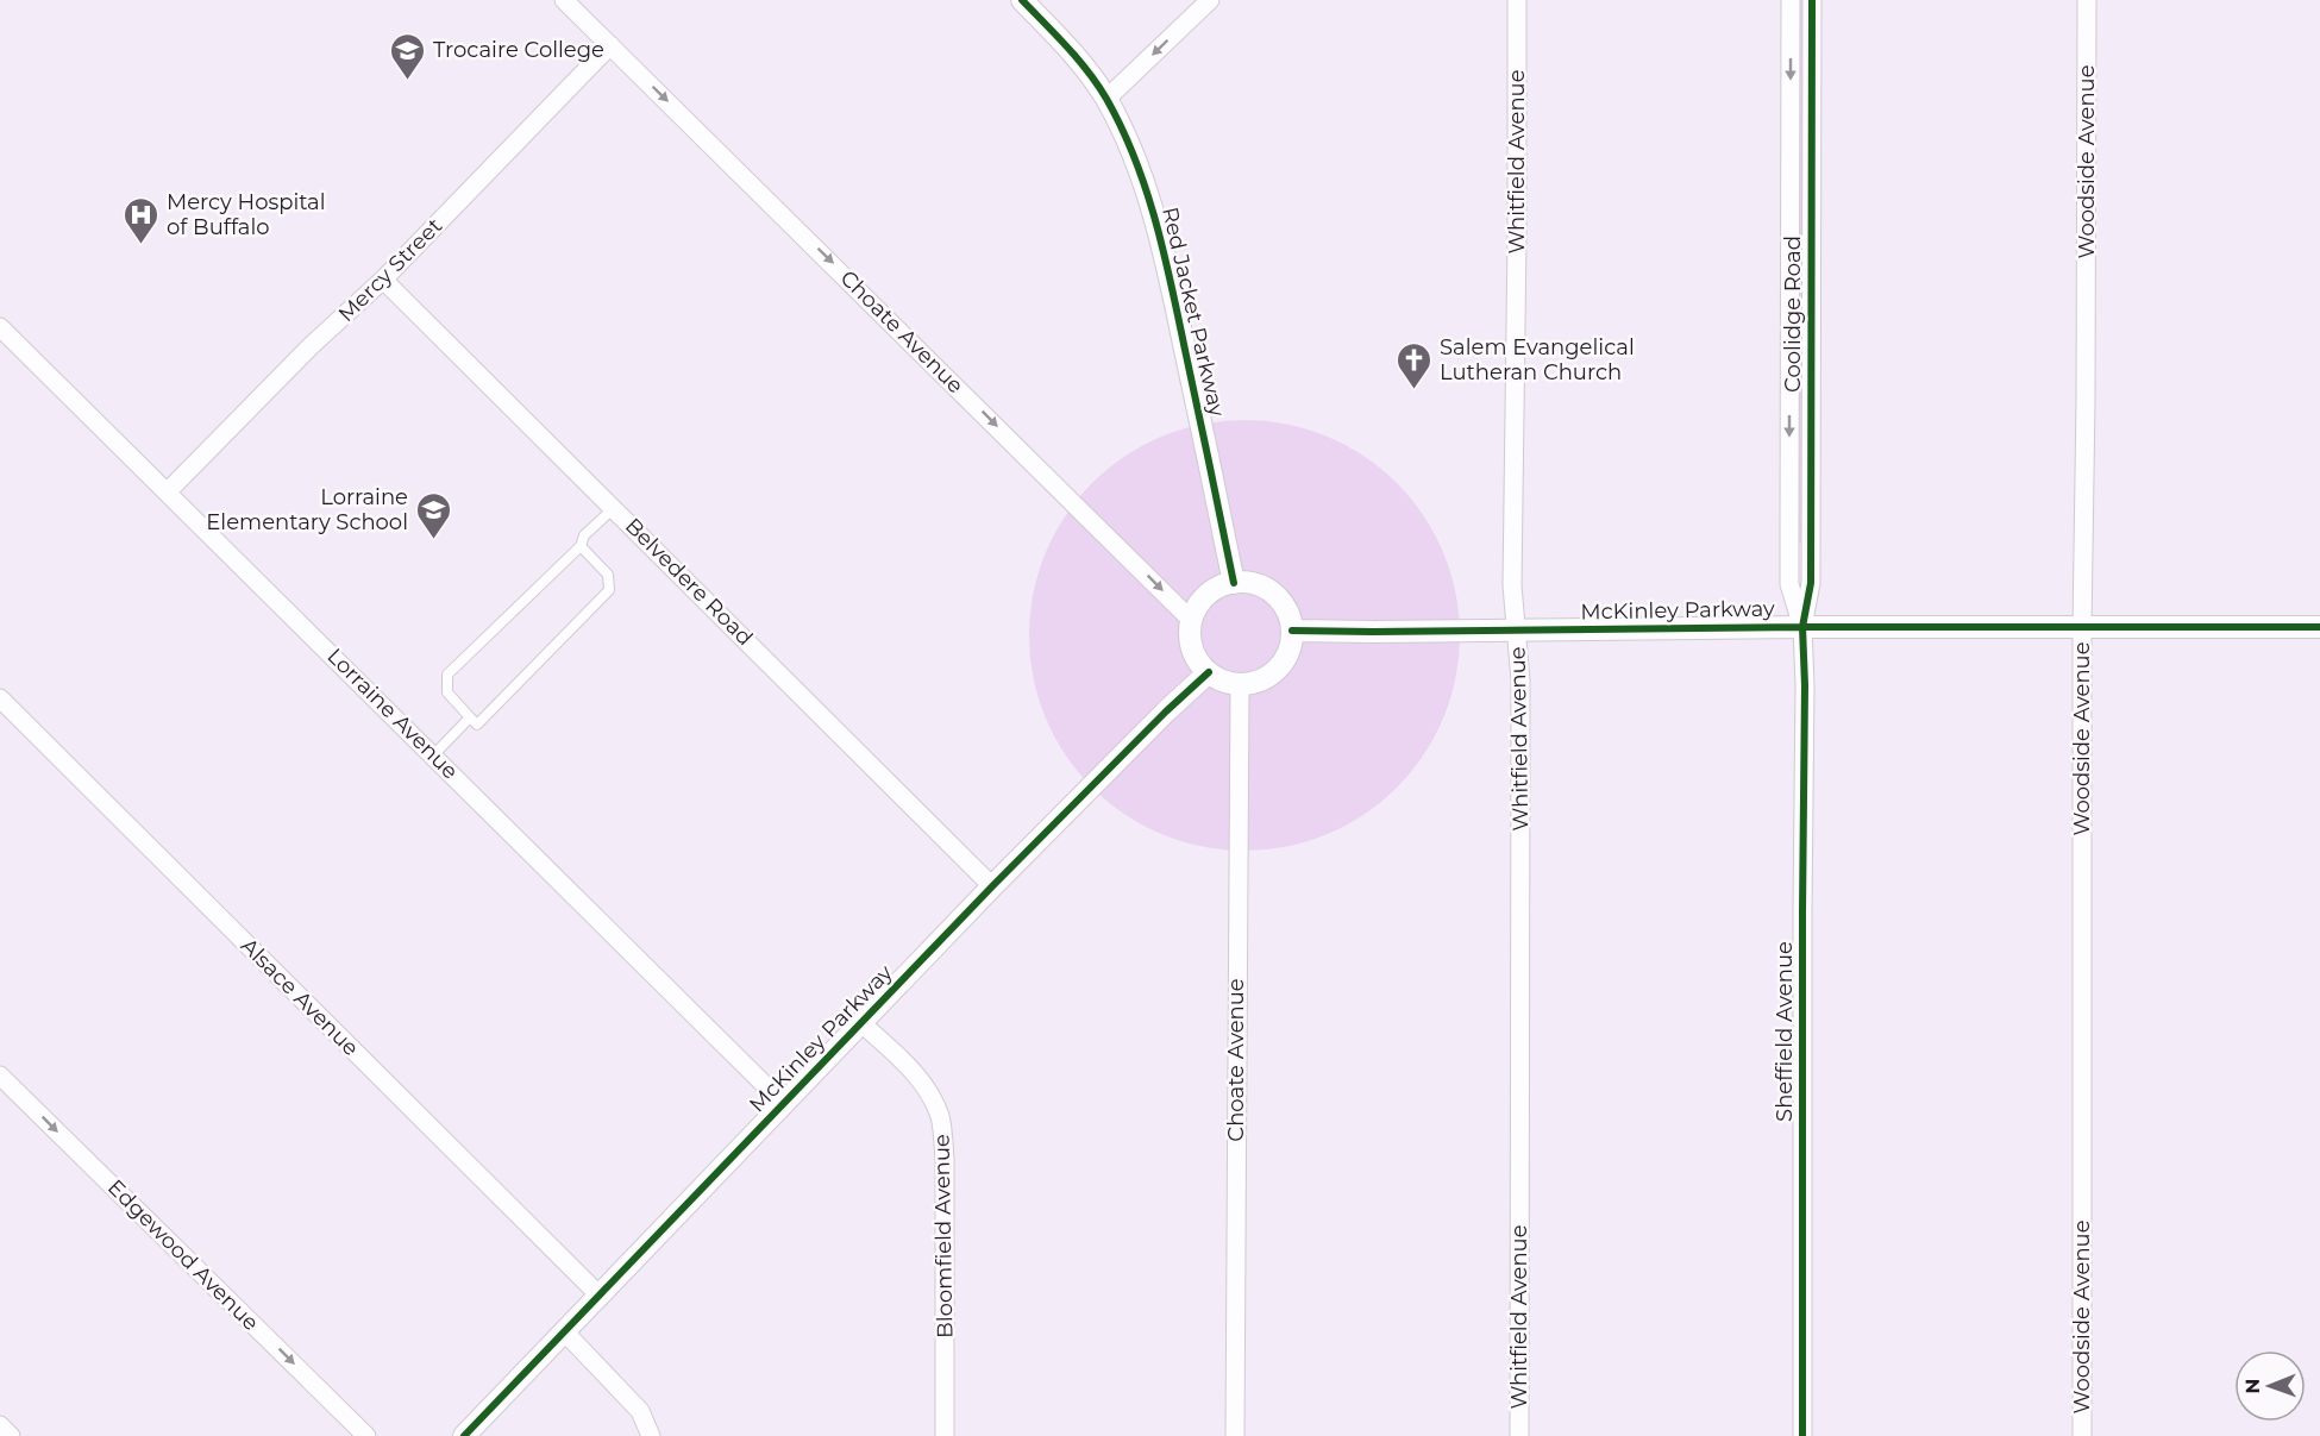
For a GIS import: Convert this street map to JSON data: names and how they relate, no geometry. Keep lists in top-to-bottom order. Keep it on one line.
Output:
{"streets":{"street":["Whitfield Avenue","Woodside Avenue","Mercy Street","Red Jacket Parkway","Coolidge Road","Choate Avenue","Belvedere Road","McKinley Parkway","Lorraine Avenue","Alsace Avenue","Sheffield Avenue","Bloomfield Avenue","Edgewood Avenue"]},"crossings":[["Whitfield Avenue","McKinley Parkway"],["Woodside Avenue","McKinley Parkway"],["Mercy Street","Choate Avenue"],["Mercy Street","Belvedere Road"],["Mercy Street","Lorraine Avenue"],["Red Jacket Parkway","Choate Avenue"],["Red Jacket Parkway","McKinley Parkway"],["Coolidge Road","McKinley Parkway"],["Coolidge Road","Sheffield Avenue"],["Choate Avenue","McKinley Parkway"],["Belvedere Road","McKinley Parkway"],["McKinley Parkway","Lorraine Avenue"],["McKinley Parkway","Alsace Avenue"],["McKinley Parkway","Sheffield Avenue"],["McKinley Parkway","Bloomfield Avenue"]],"one_way":["Choate Avenue","Edgewood Avenue"],"places":{"school or university":["Trocaire College","Lorraine Elementary School"],"hospital":["Mercy Hospital of Buffalo"],"church":["Salem Evangelical Lutheran Church"]},"north":"left"}
